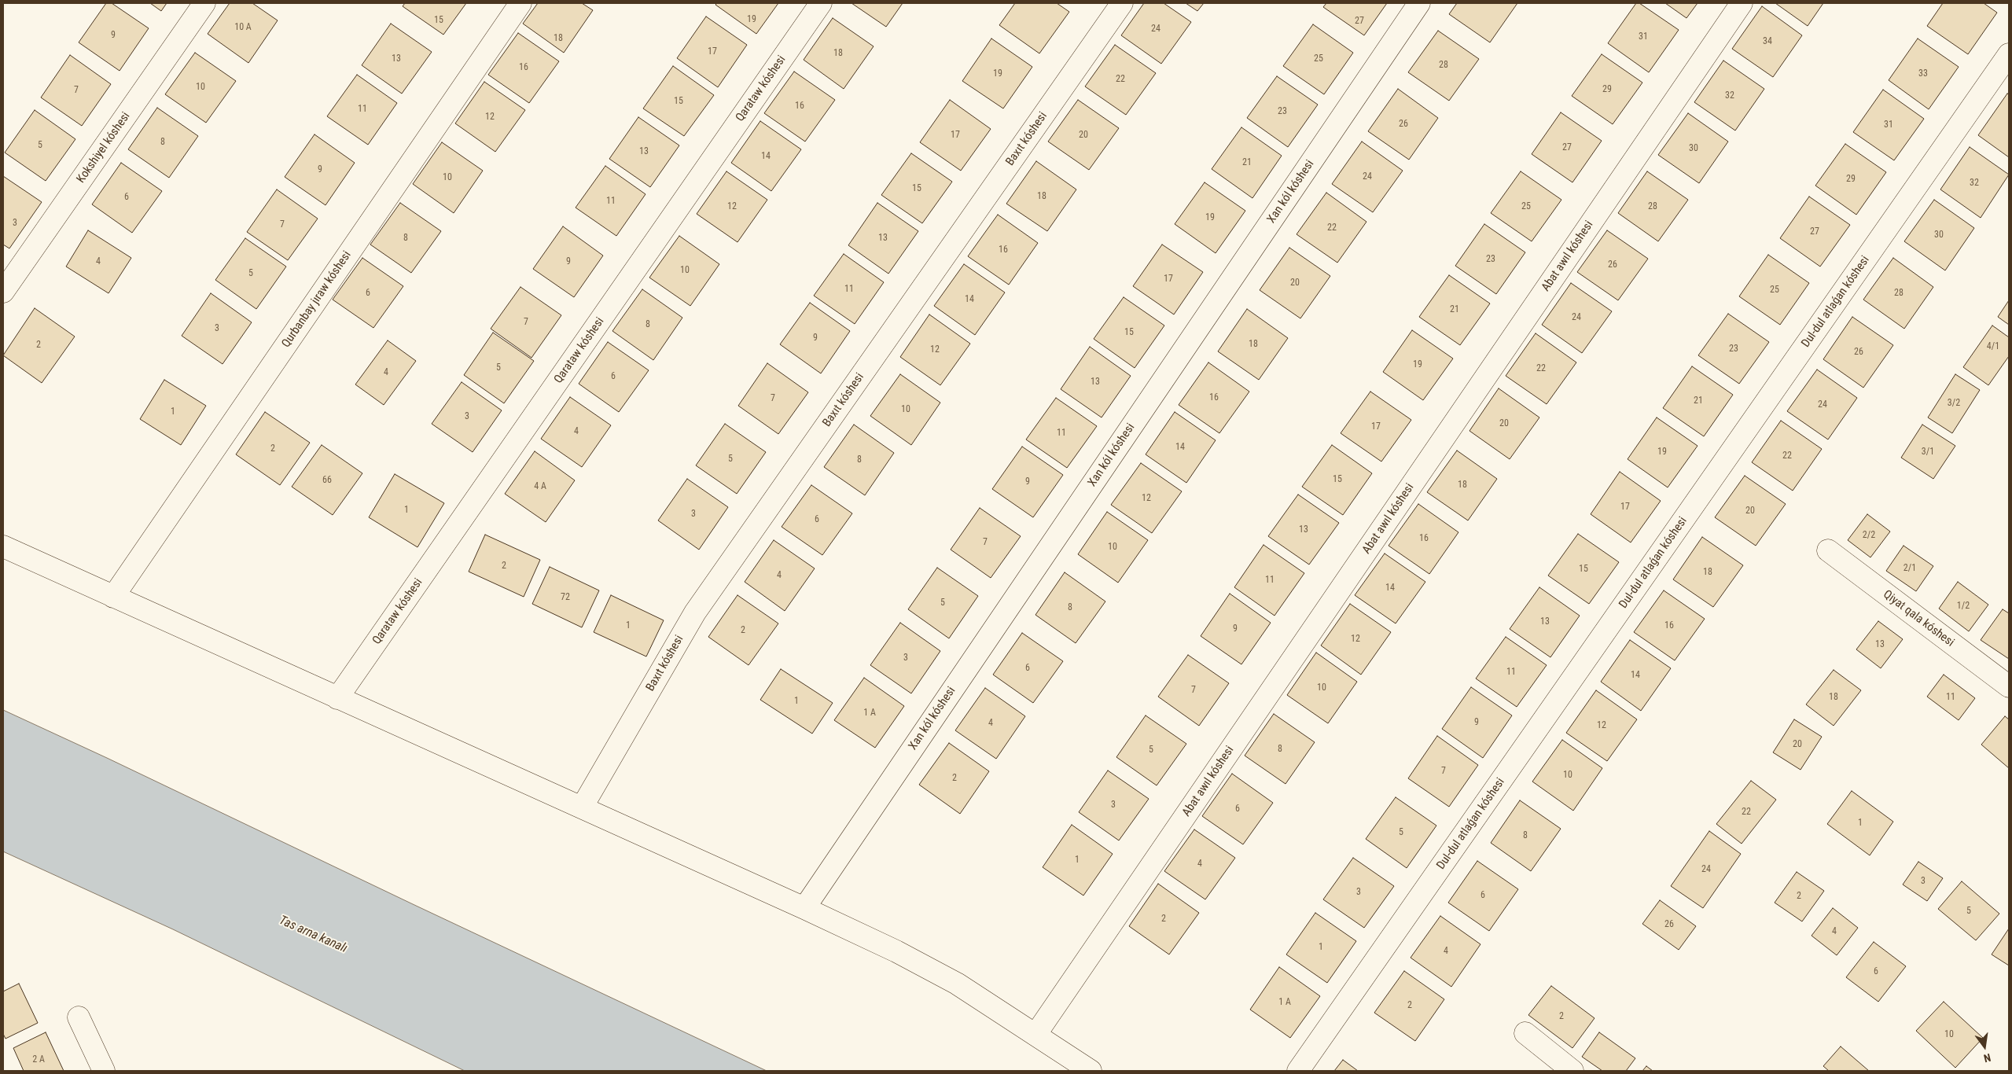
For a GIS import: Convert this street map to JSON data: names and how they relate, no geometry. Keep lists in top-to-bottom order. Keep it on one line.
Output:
{"streets":{"street":["Qarataw kóshesi","Baxıt kóshesi","Kokshiyel kóshesi","Xan kól kóshesi","Abat awıl kóshesi","Qurbanbay jıraw kóshesi","Dul-dul atlaǵan kóshesi","Qiyat qala kóshesi"]},"water":["Tas arna kanalı"],"house_numbers":["19","15","27","10 А","24","9","31","18","34","17","18","13","25","28","16","19","33","22","10","29","7","32","15","16","11","23","12","26","31","17","20","8","5","27","30","13","14","21","9","24","10","29","32","15","18","6","11","12","25","28","19","3","7","22","27","30","8","13","16","23","4","9","26","10","5","17","20","11","25","6","28","14","21","24","7","8","3","15","9","18","2","4/1","23","12","26","19","5","22","4","6","13","16","7","21","3/2","24","10","1","3","20","17","4","11","14","2","19","3/1","22","5","8","15","66","9","18","4 А","12","17","1","20","3","6","13","2/2","16","7","10","2","2/1","15","18","4","11","14","72","5","1/2","8","13","1","16","9","2","12","13","3","6","11","14","10","7","18","11","1","1 А","9","4","12","20","8","5","7","10","2","3","6","22","1","5","8","1","4","24","3","3","6","2","5","2","26","4","1","4","6","1 А","2","2","10","2 А"],"north":"bottom"}
